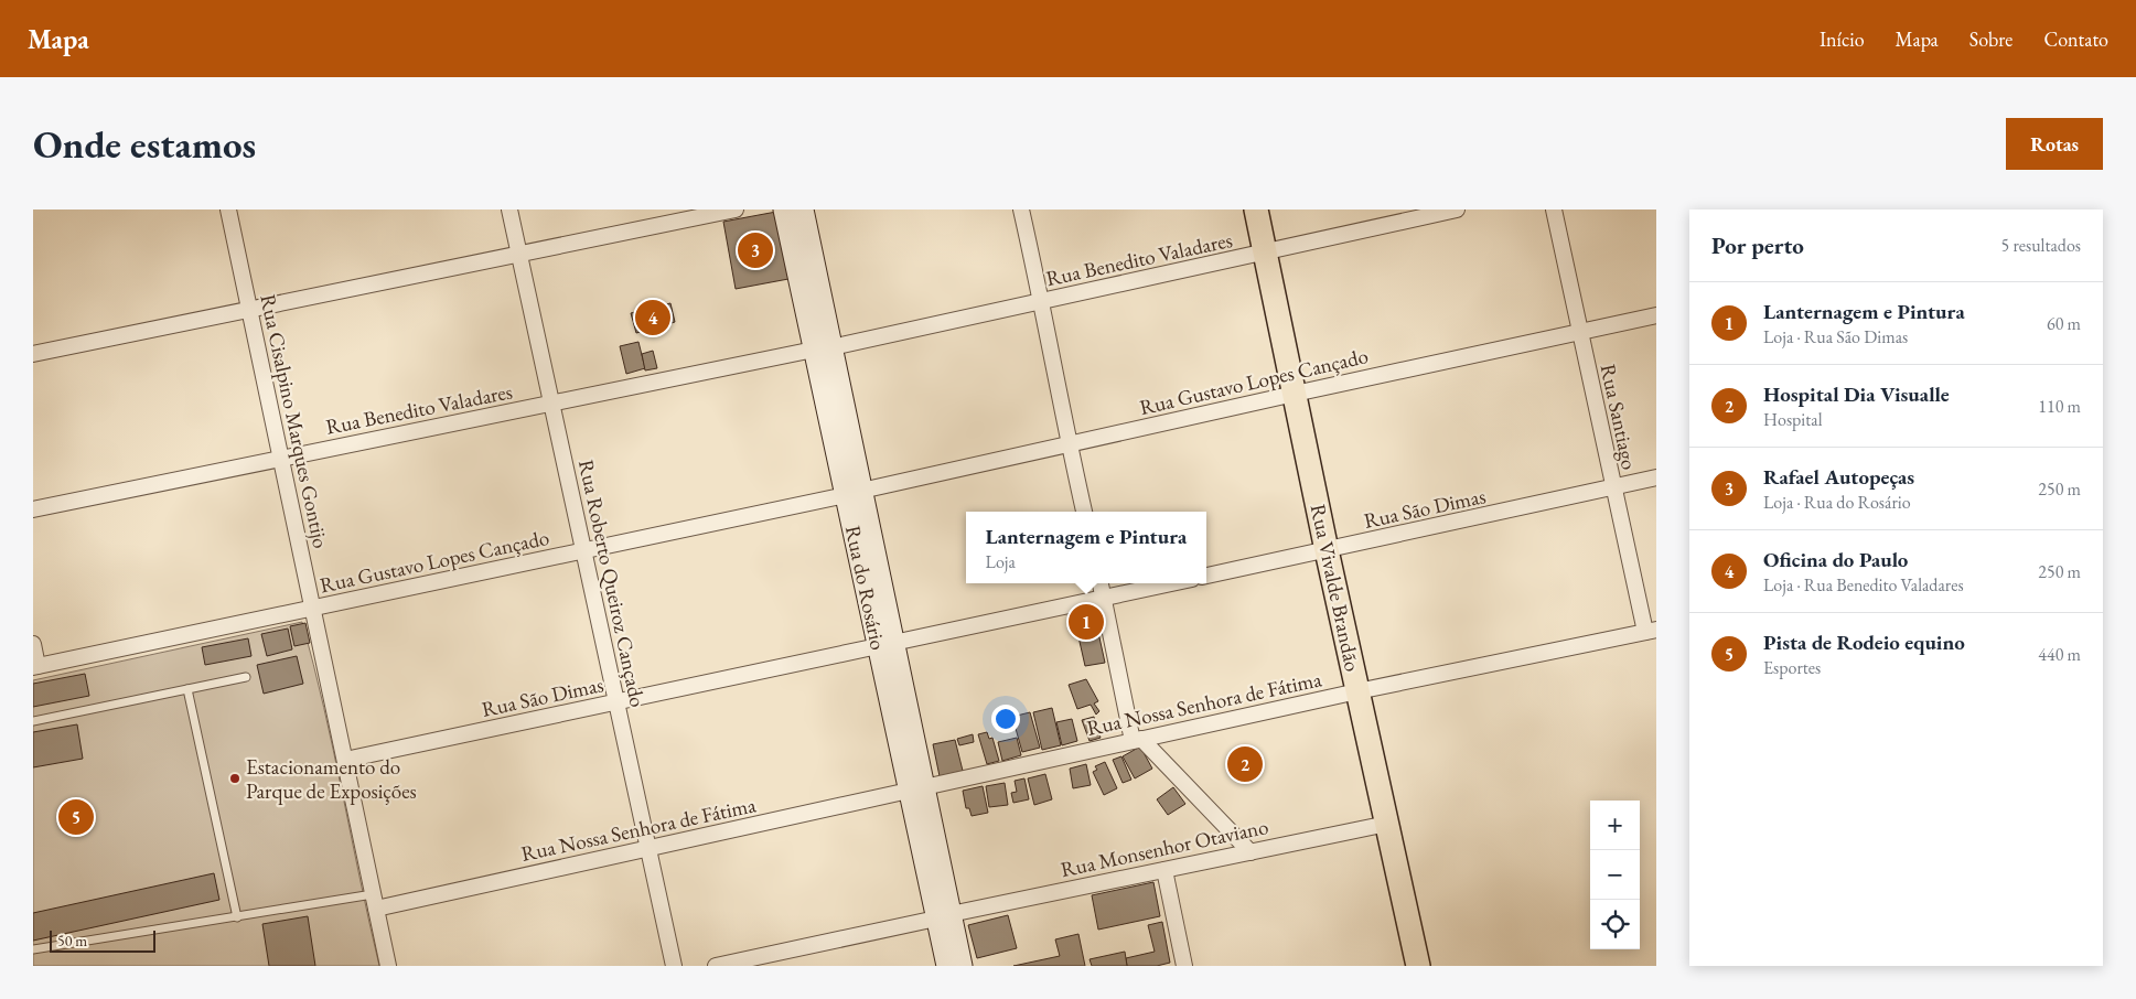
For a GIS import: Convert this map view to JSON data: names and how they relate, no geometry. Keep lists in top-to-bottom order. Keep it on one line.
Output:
{"streets":{"main road":["Rua do Rosário","Rua Vivalde Brandão"],"street":["Rua Benedito Valadares","Rua Gustavo Lopes Cançado","Rua Santiago","Rua Cisalpino Marques Gontijo","Rua São Dimas","Rua Roberto Queiroz Cançado","Rua Nossa Senhora de Fátima","Rua Monsenhor Otaviano"]},"crossings":[["Rua Benedito Valadares","Rua Cisalpino Marques Gontijo"],["Rua Benedito Valadares","Rua Roberto Queiroz Cançado"],["Rua Benedito Valadares","Rua do Rosário"],["Rua Benedito Valadares","Rua Vivalde Brandão"],["Rua Gustavo Lopes Cançado","Rua Santiago"],["Rua Gustavo Lopes Cançado","Rua Cisalpino Marques Gontijo"],["Rua Gustavo Lopes Cançado","Rua Roberto Queiroz Cançado"],["Rua Gustavo Lopes Cançado","Rua do Rosário"],["Rua Gustavo Lopes Cançado","Rua Vivalde Brandão"],["Rua Santiago","Rua São Dimas"],["Rua Santiago","Rua Nossa Senhora de Fátima"],["Rua Cisalpino Marques Gontijo","Rua São Dimas"],["Rua Cisalpino Marques Gontijo","Rua Nossa Senhora de Fátima"],["Rua São Dimas","Rua Roberto Queiroz Cançado"],["Rua São Dimas","Rua do Rosário"],["Rua São Dimas","Rua Vivalde Brandão"],["Rua Roberto Queiroz Cançado","Rua Nossa Senhora de Fátima"],["Rua do Rosário","Rua Nossa Senhora de Fátima"],["Rua do Rosário","Rua Monsenhor Otaviano"],["Rua Vivalde Brandão","Rua Nossa Senhora de Fátima"],["Rua Vivalde Brandão","Rua Monsenhor Otaviano"]],"places":["Estacionamento do Parque de Exposições"],"scale_bar":"50 m","page":{"header":"Mapa","nav":["Início","Mapa","Sobre","Contato"],"buttons":"Rotas","title":"Onde estamos","heading":["Por perto","5 resultados"],"pins":["3","4","1","2","5"],"list":[{"mark":"1","name":"Lanternagem e Pintura","note":"Loja · Rua São Dimas","value":"60 m"},{"mark":"2","name":"Hospital Dia Visualle","note":"Hospital","value":"110 m"},{"mark":"3","name":"Rafael Autopeças","note":"Loja · Rua do Rosário","value":"250 m"},{"mark":"4","name":"Oficina do Paulo","note":"Loja · Rua Benedito Valadares","value":"250 m"},{"mark":"5","name":"Pista de Rodeio equino","note":"Esportes","value":"440 m"}],"popup":["Lanternagem e Pintura","Loja"],"map_buttons":["+","−"],"scale":"50 m"}}
